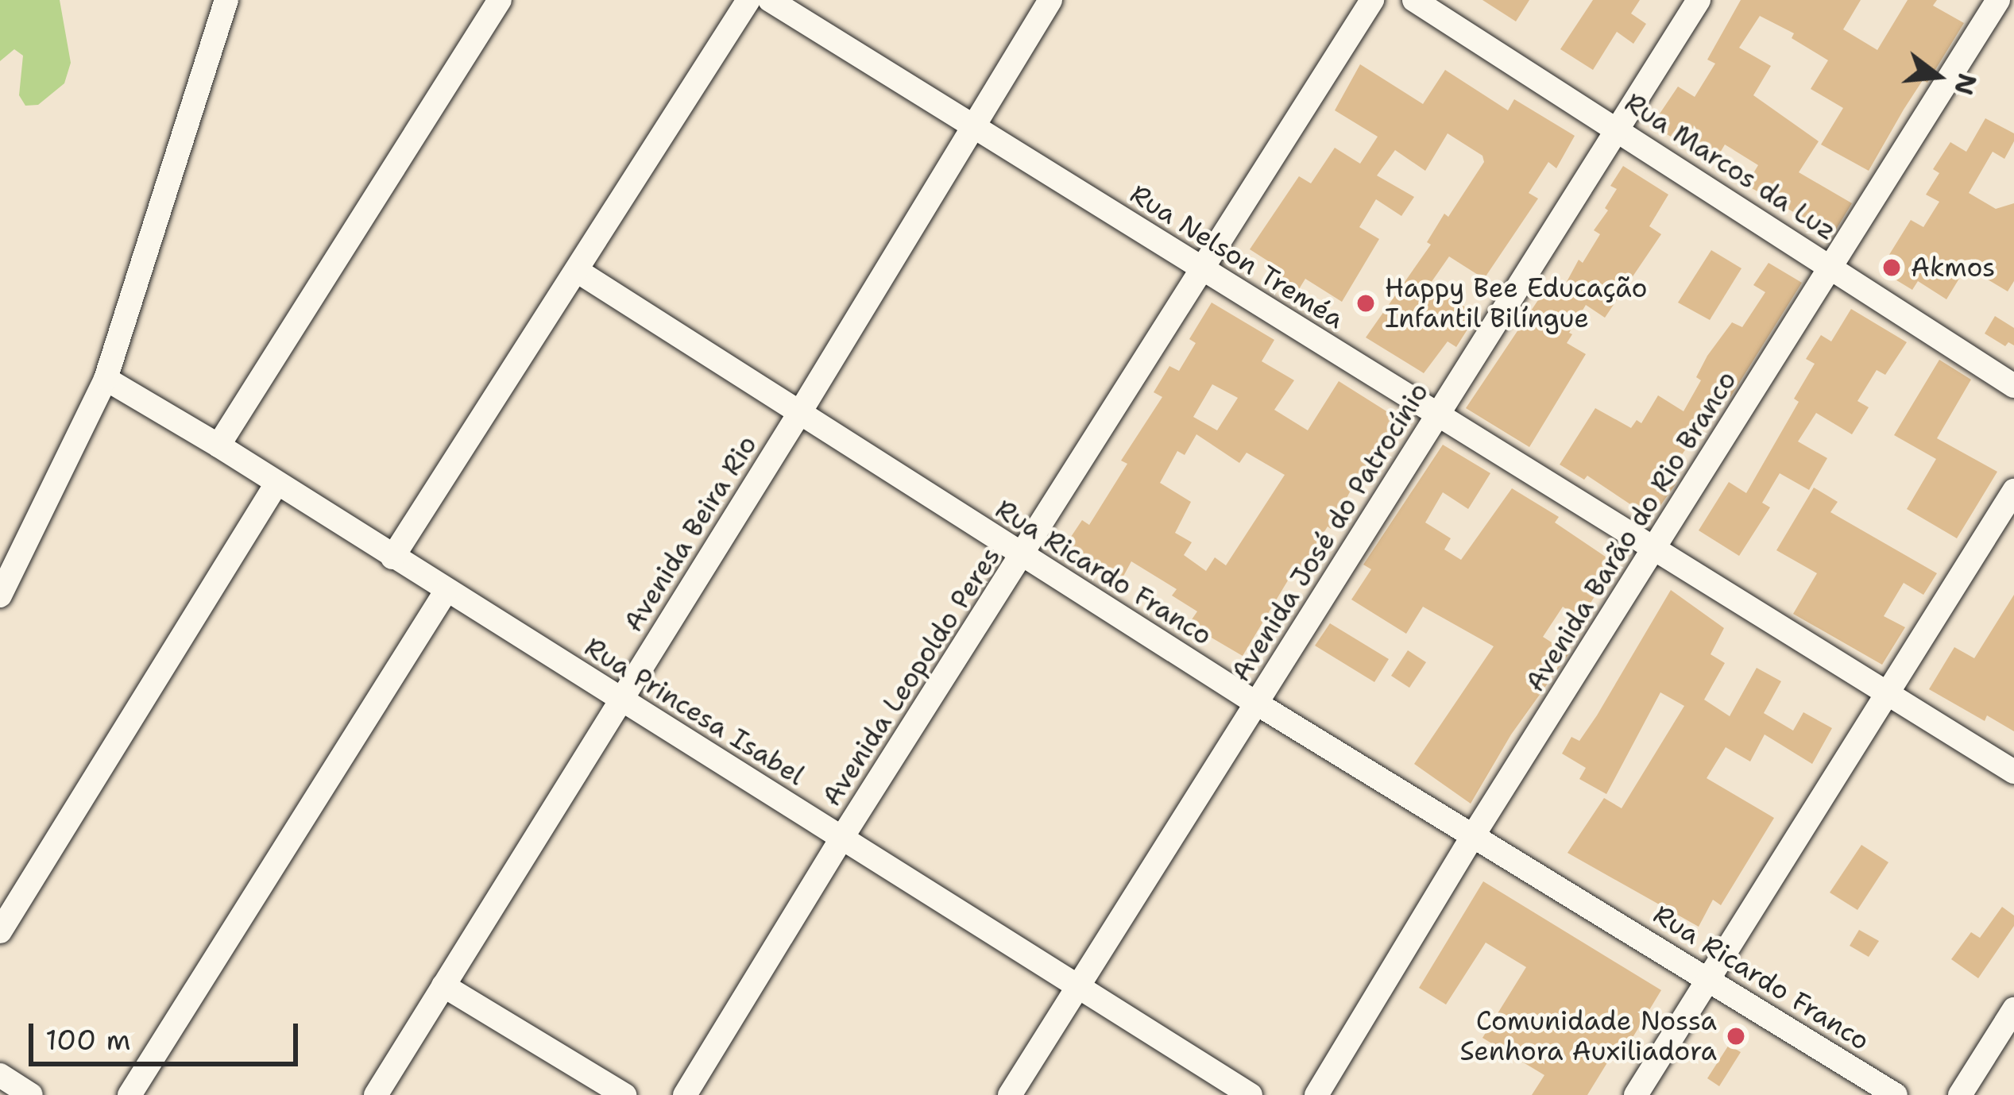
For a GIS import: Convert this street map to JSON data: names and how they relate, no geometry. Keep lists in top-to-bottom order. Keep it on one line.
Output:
{"streets":{"street":["Rua Marcos da Luz","Rua Nelson Treméa","Avenida Barão do Rio Branco","Avenida José do Patrocínio","Avenida Beira Rio","Rua Ricardo Franco","Avenida Leopoldo Peres","Rua Princesa Isabel"]},"crossings":[["Rua Marcos da Luz","Avenida Barão do Rio Branco"],["Rua Marcos da Luz","Avenida José do Patrocínio"],["Rua Nelson Treméa","Avenida Barão do Rio Branco"],["Rua Nelson Treméa","Avenida José do Patrocínio"],["Rua Nelson Treméa","Avenida Beira Rio"],["Rua Nelson Treméa","Avenida Leopoldo Peres"],["Avenida Barão do Rio Branco","Rua Ricardo Franco"],["Avenida José do Patrocínio","Rua Ricardo Franco"],["Avenida José do Patrocínio","Rua Princesa Isabel"],["Avenida Beira Rio","Rua Ricardo Franco"],["Avenida Beira Rio","Rua Princesa Isabel"],["Rua Ricardo Franco","Avenida Leopoldo Peres"],["Avenida Leopoldo Peres","Rua Princesa Isabel"]],"places":["Akmos","Happy Bee Educação Infantil Bilíngue","Comunidade Nossa Senhora Auxiliadora"],"scale_bar":"100 m","north":"right"}
